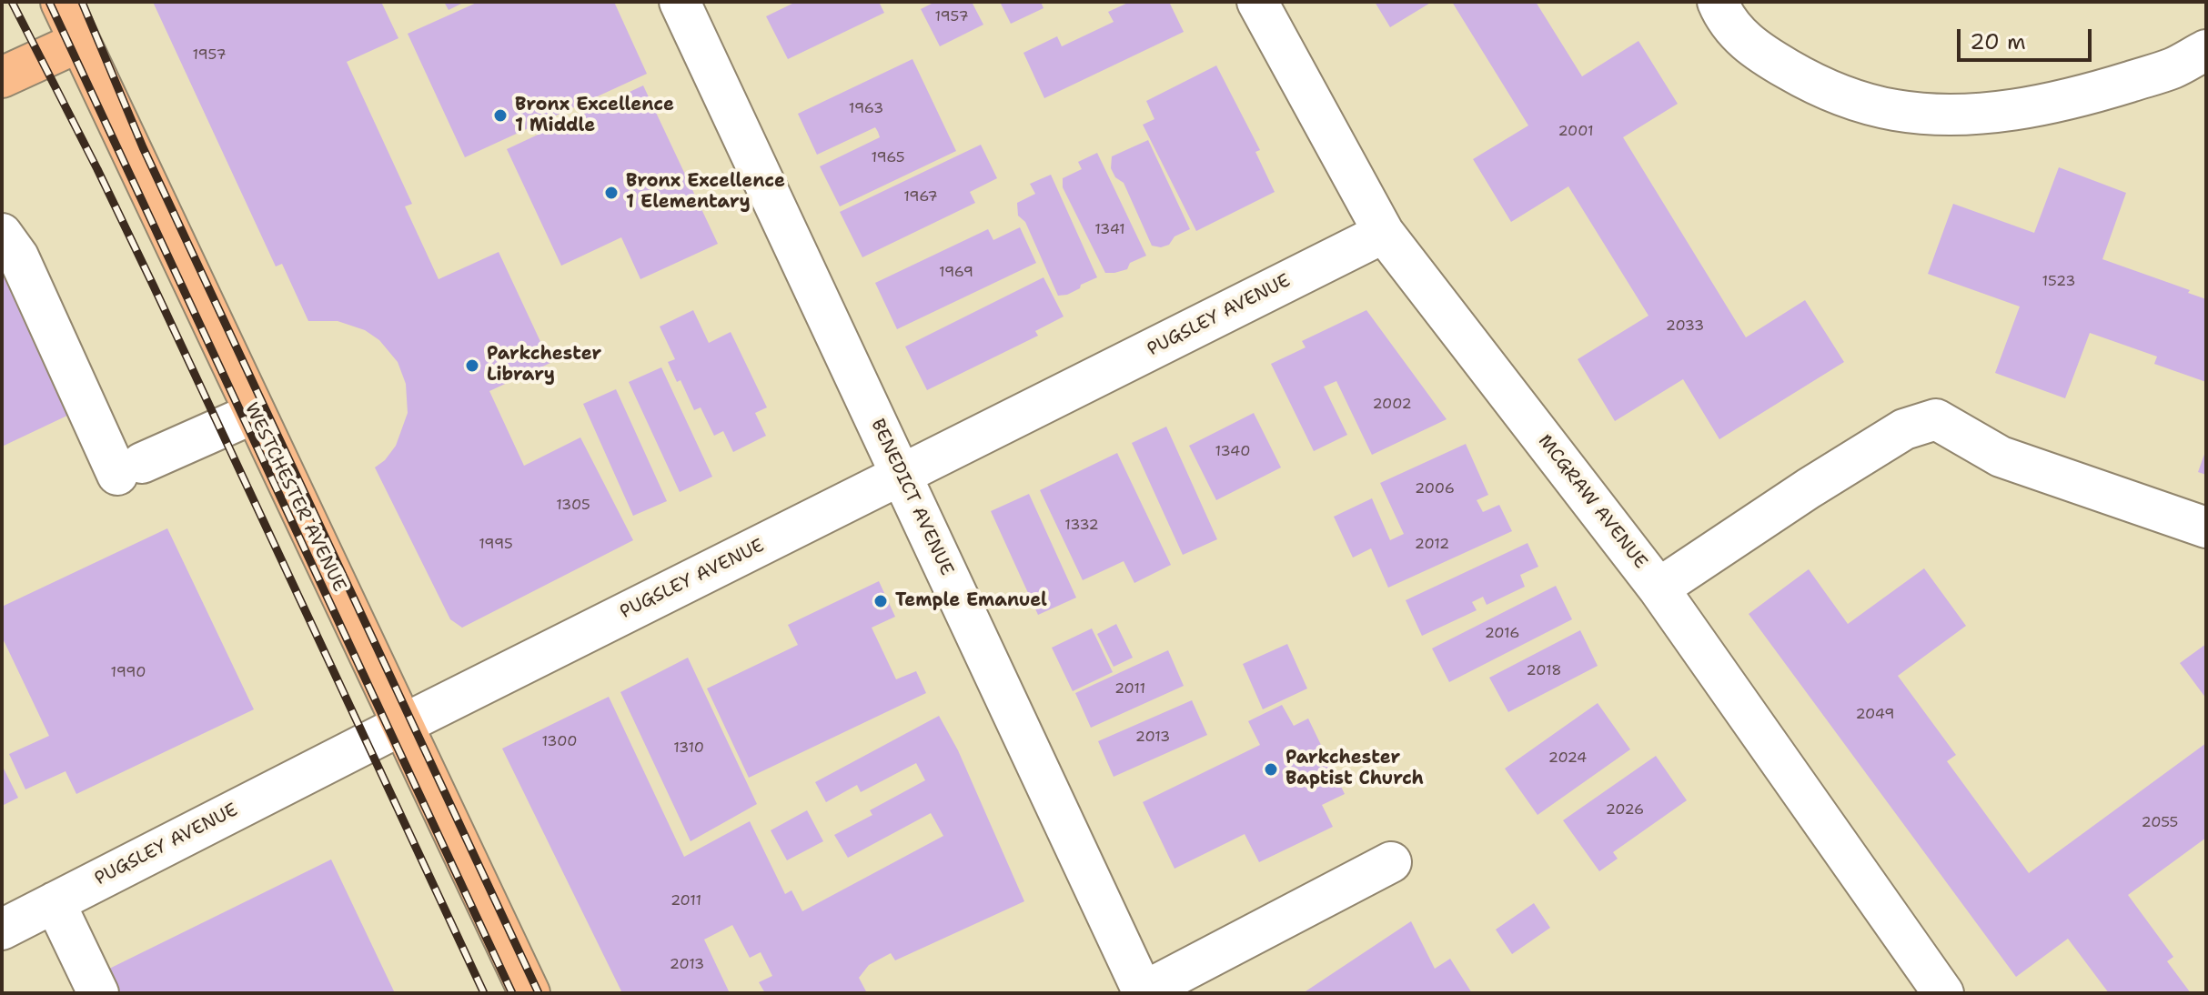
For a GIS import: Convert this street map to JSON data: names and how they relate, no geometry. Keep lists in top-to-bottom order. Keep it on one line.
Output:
{"streets":{"main road":["WESTCHESTER AVENUE"],"street":["PUGSLEY AVENUE","BENEDICT AVENUE","MCGRAW AVENUE"]},"crossings":[["PUGSLEY AVENUE","WESTCHESTER AVENUE"],["PUGSLEY AVENUE","BENEDICT AVENUE"],["PUGSLEY AVENUE","MCGRAW AVENUE"]],"places":["Bronx Excellence 1 Middle","Bronx Excellence 1 Elementary","Parkchester Library","Temple Emanuel","Parkchester Baptist Church"],"house_numbers":["1957","1957","1963","2001","1965","1967","1341","1969","1523","2033","2002","1340","2006","1305","1332","1995","2012","2016","2018","1990","2011","2049","2013","1300","1310","2024","2026","2055","2011","2013"],"scale_bar":"20 m"}
